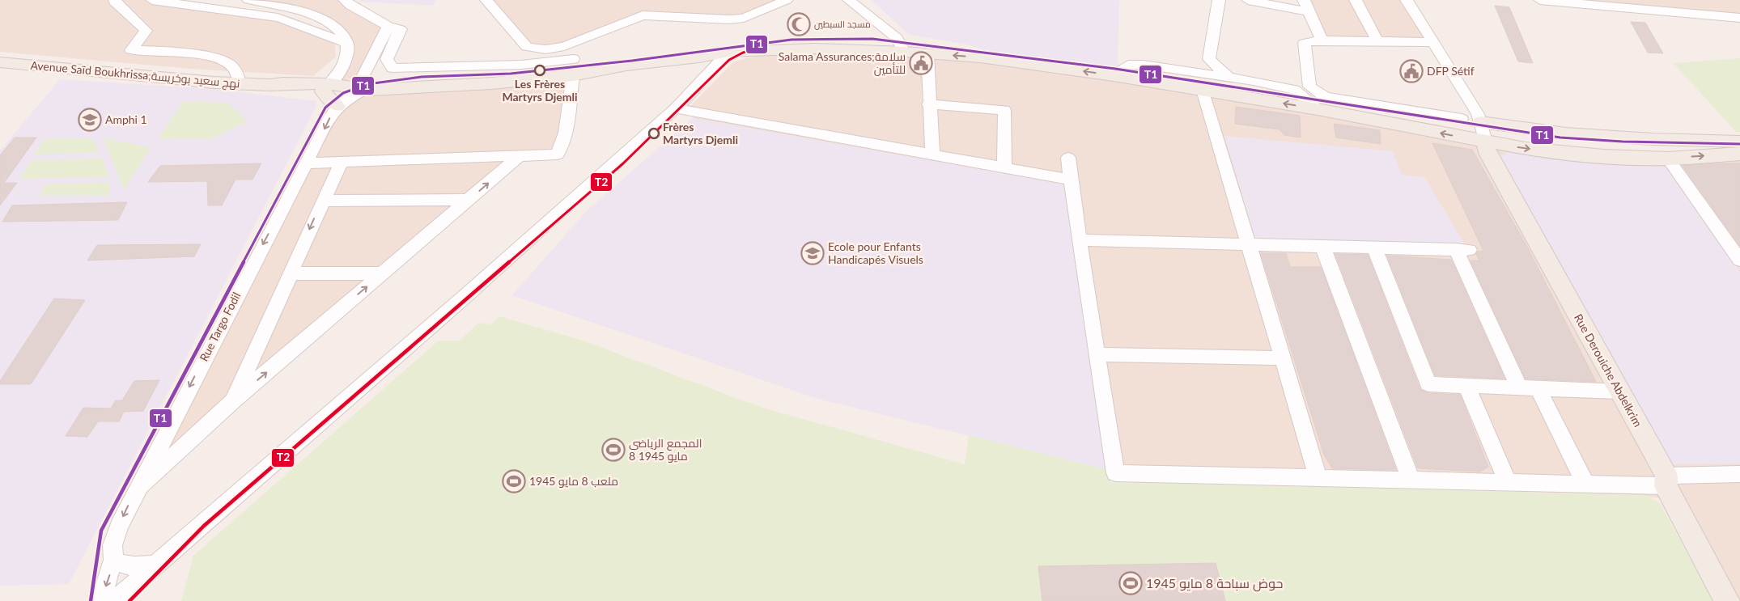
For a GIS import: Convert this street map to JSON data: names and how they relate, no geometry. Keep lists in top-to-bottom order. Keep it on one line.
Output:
{"streets":{"main road":["Avenue Saïd Boukhrissa;نهج سعيد بوخريسة","Rue Derouiche Abdelkrim"],"street":["Rue Targo Fodil"]},"crossings":[["Avenue Saïd Boukhrissa;نهج سعيد بوخريسة","Rue Targo Fodil"],["Avenue Saïd Boukhrissa;نهج سعيد بوخريسة","Rue Derouiche Abdelkrim"]],"places":{"mosque":["مسجد السبطين"],"public building":["Salama Assurances;سلامة للتأمين","DFP Sétif"],"other":["Les Frères Martyrs Djemli","Frères Martyrs Djemli"],"school or university":["Amphi 1","Ecole pour Enfants Handicapés Visuels"],"sports":["المجمع الرياضي 8 مايو 1945","ملعب 8 مايو 1945","حوض سباحة 8 مايو 1945"]},"lines":["transit line T1","transit line T2"]}
